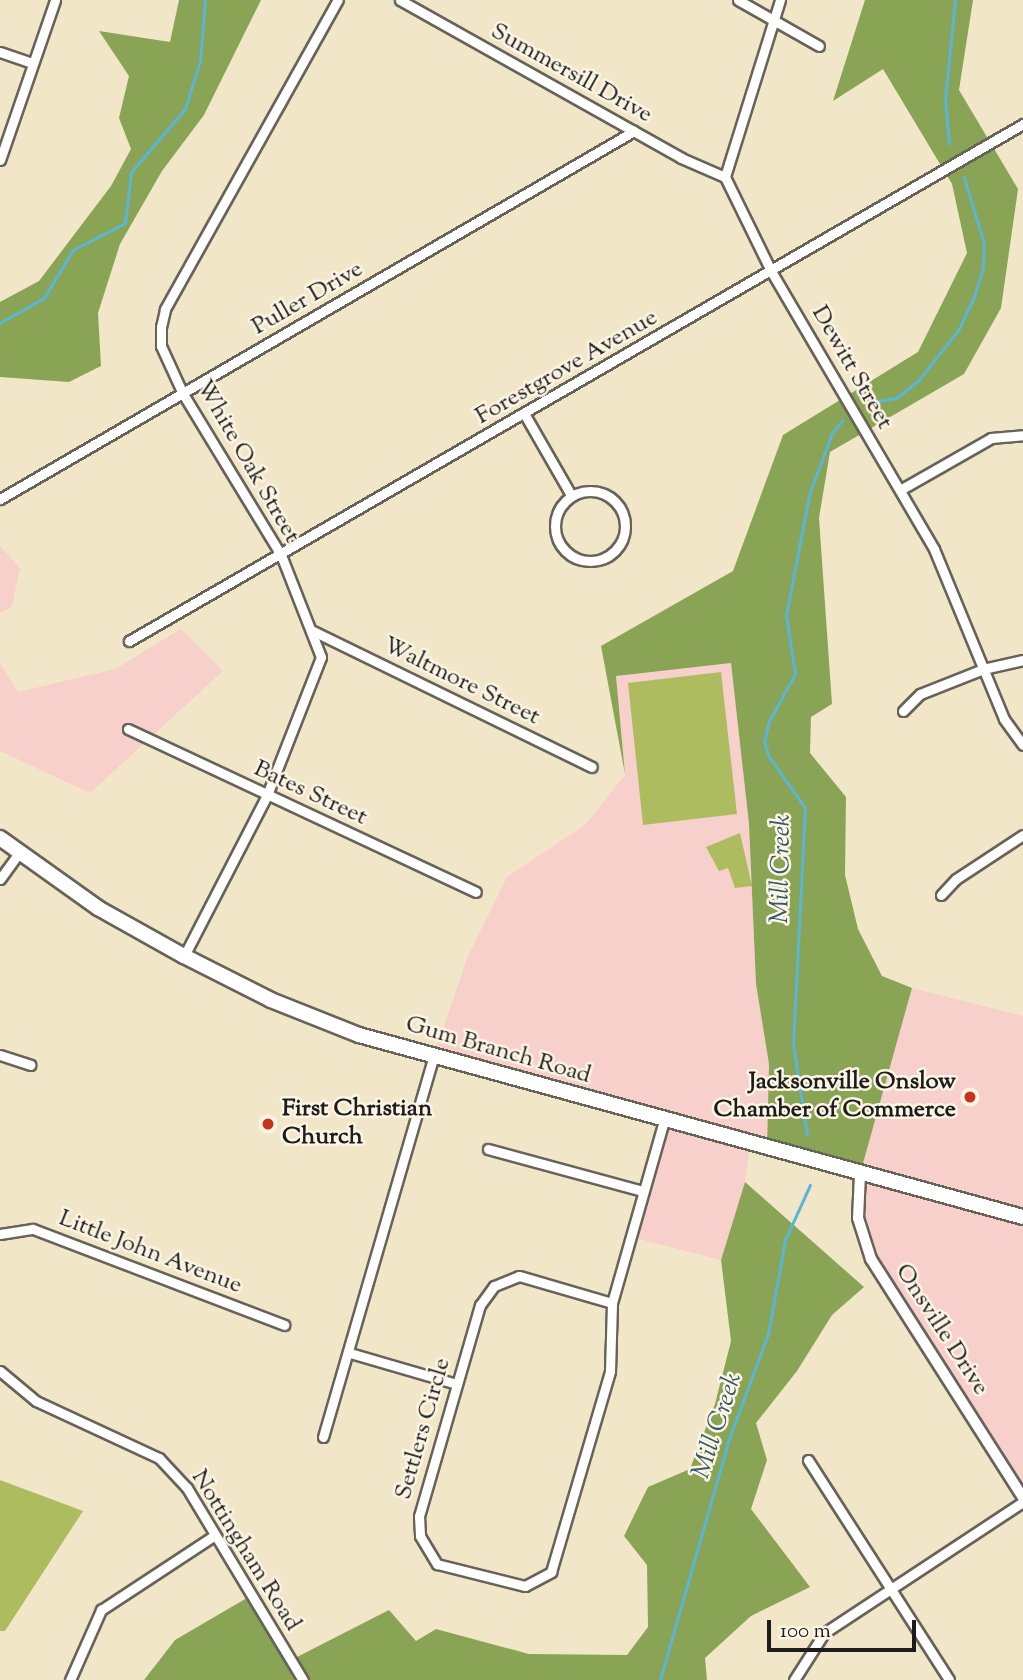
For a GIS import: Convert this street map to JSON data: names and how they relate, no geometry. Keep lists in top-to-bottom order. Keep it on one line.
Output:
{"streets":{"main road":["Gum Branch Road"],"street":["Summersill Drive","Puller Drive","Forestgrove Avenue","Dewitt Street","White Oak Street","Waltmore Street","Bates Street","Little John Avenue","Onsville Drive","Settlers Circle","Nottingham Road"]},"crossings":[["Summersill Drive","Puller Drive"],["Summersill Drive","Dewitt Street"],["Puller Drive","White Oak Street"],["Forestgrove Avenue","Dewitt Street"],["Forestgrove Avenue","White Oak Street"],["White Oak Street","Waltmore Street"],["White Oak Street","Bates Street"],["White Oak Street","Gum Branch Road"],["Gum Branch Road","Onsville Drive"],["Gum Branch Road","Settlers Circle"]],"water":["Mill Creek"],"places":["Jacksonville Onslow Chamber of Commerce","First Christian Church"],"scale_bar":"100 m"}
